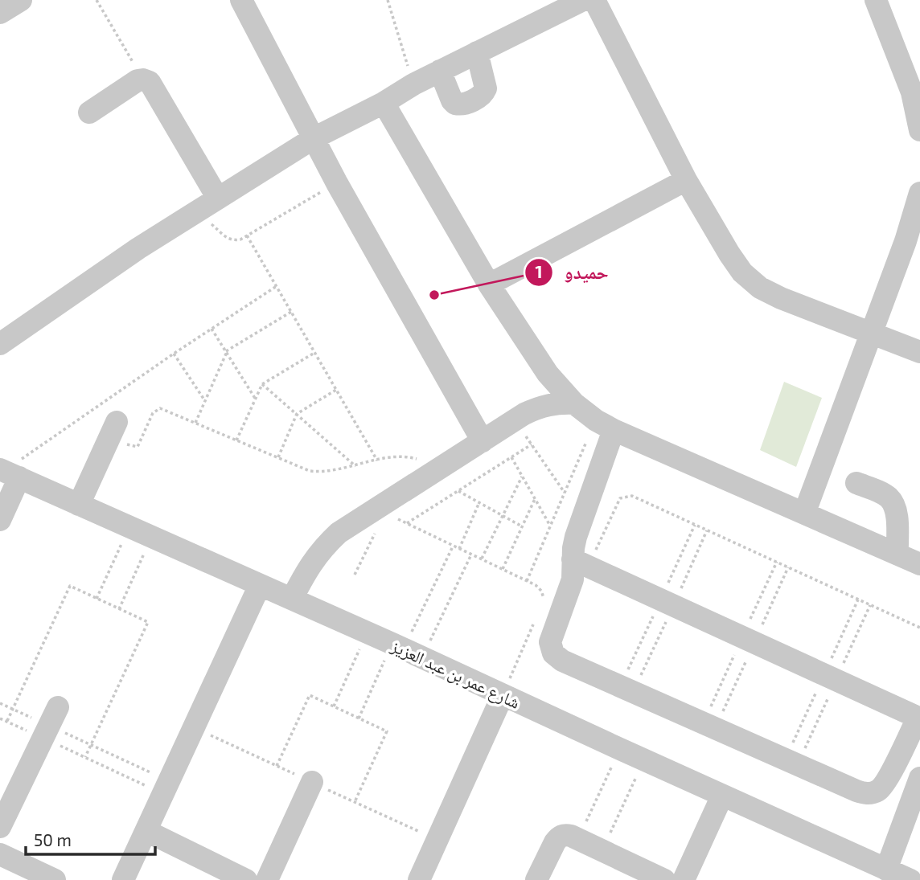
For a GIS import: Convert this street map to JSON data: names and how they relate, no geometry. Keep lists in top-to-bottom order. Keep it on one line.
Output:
{"streets":{"street":["شارع عمر بن عبد العزيز"]},"places":["حميدو"],"scale_bar":"50 m"}
